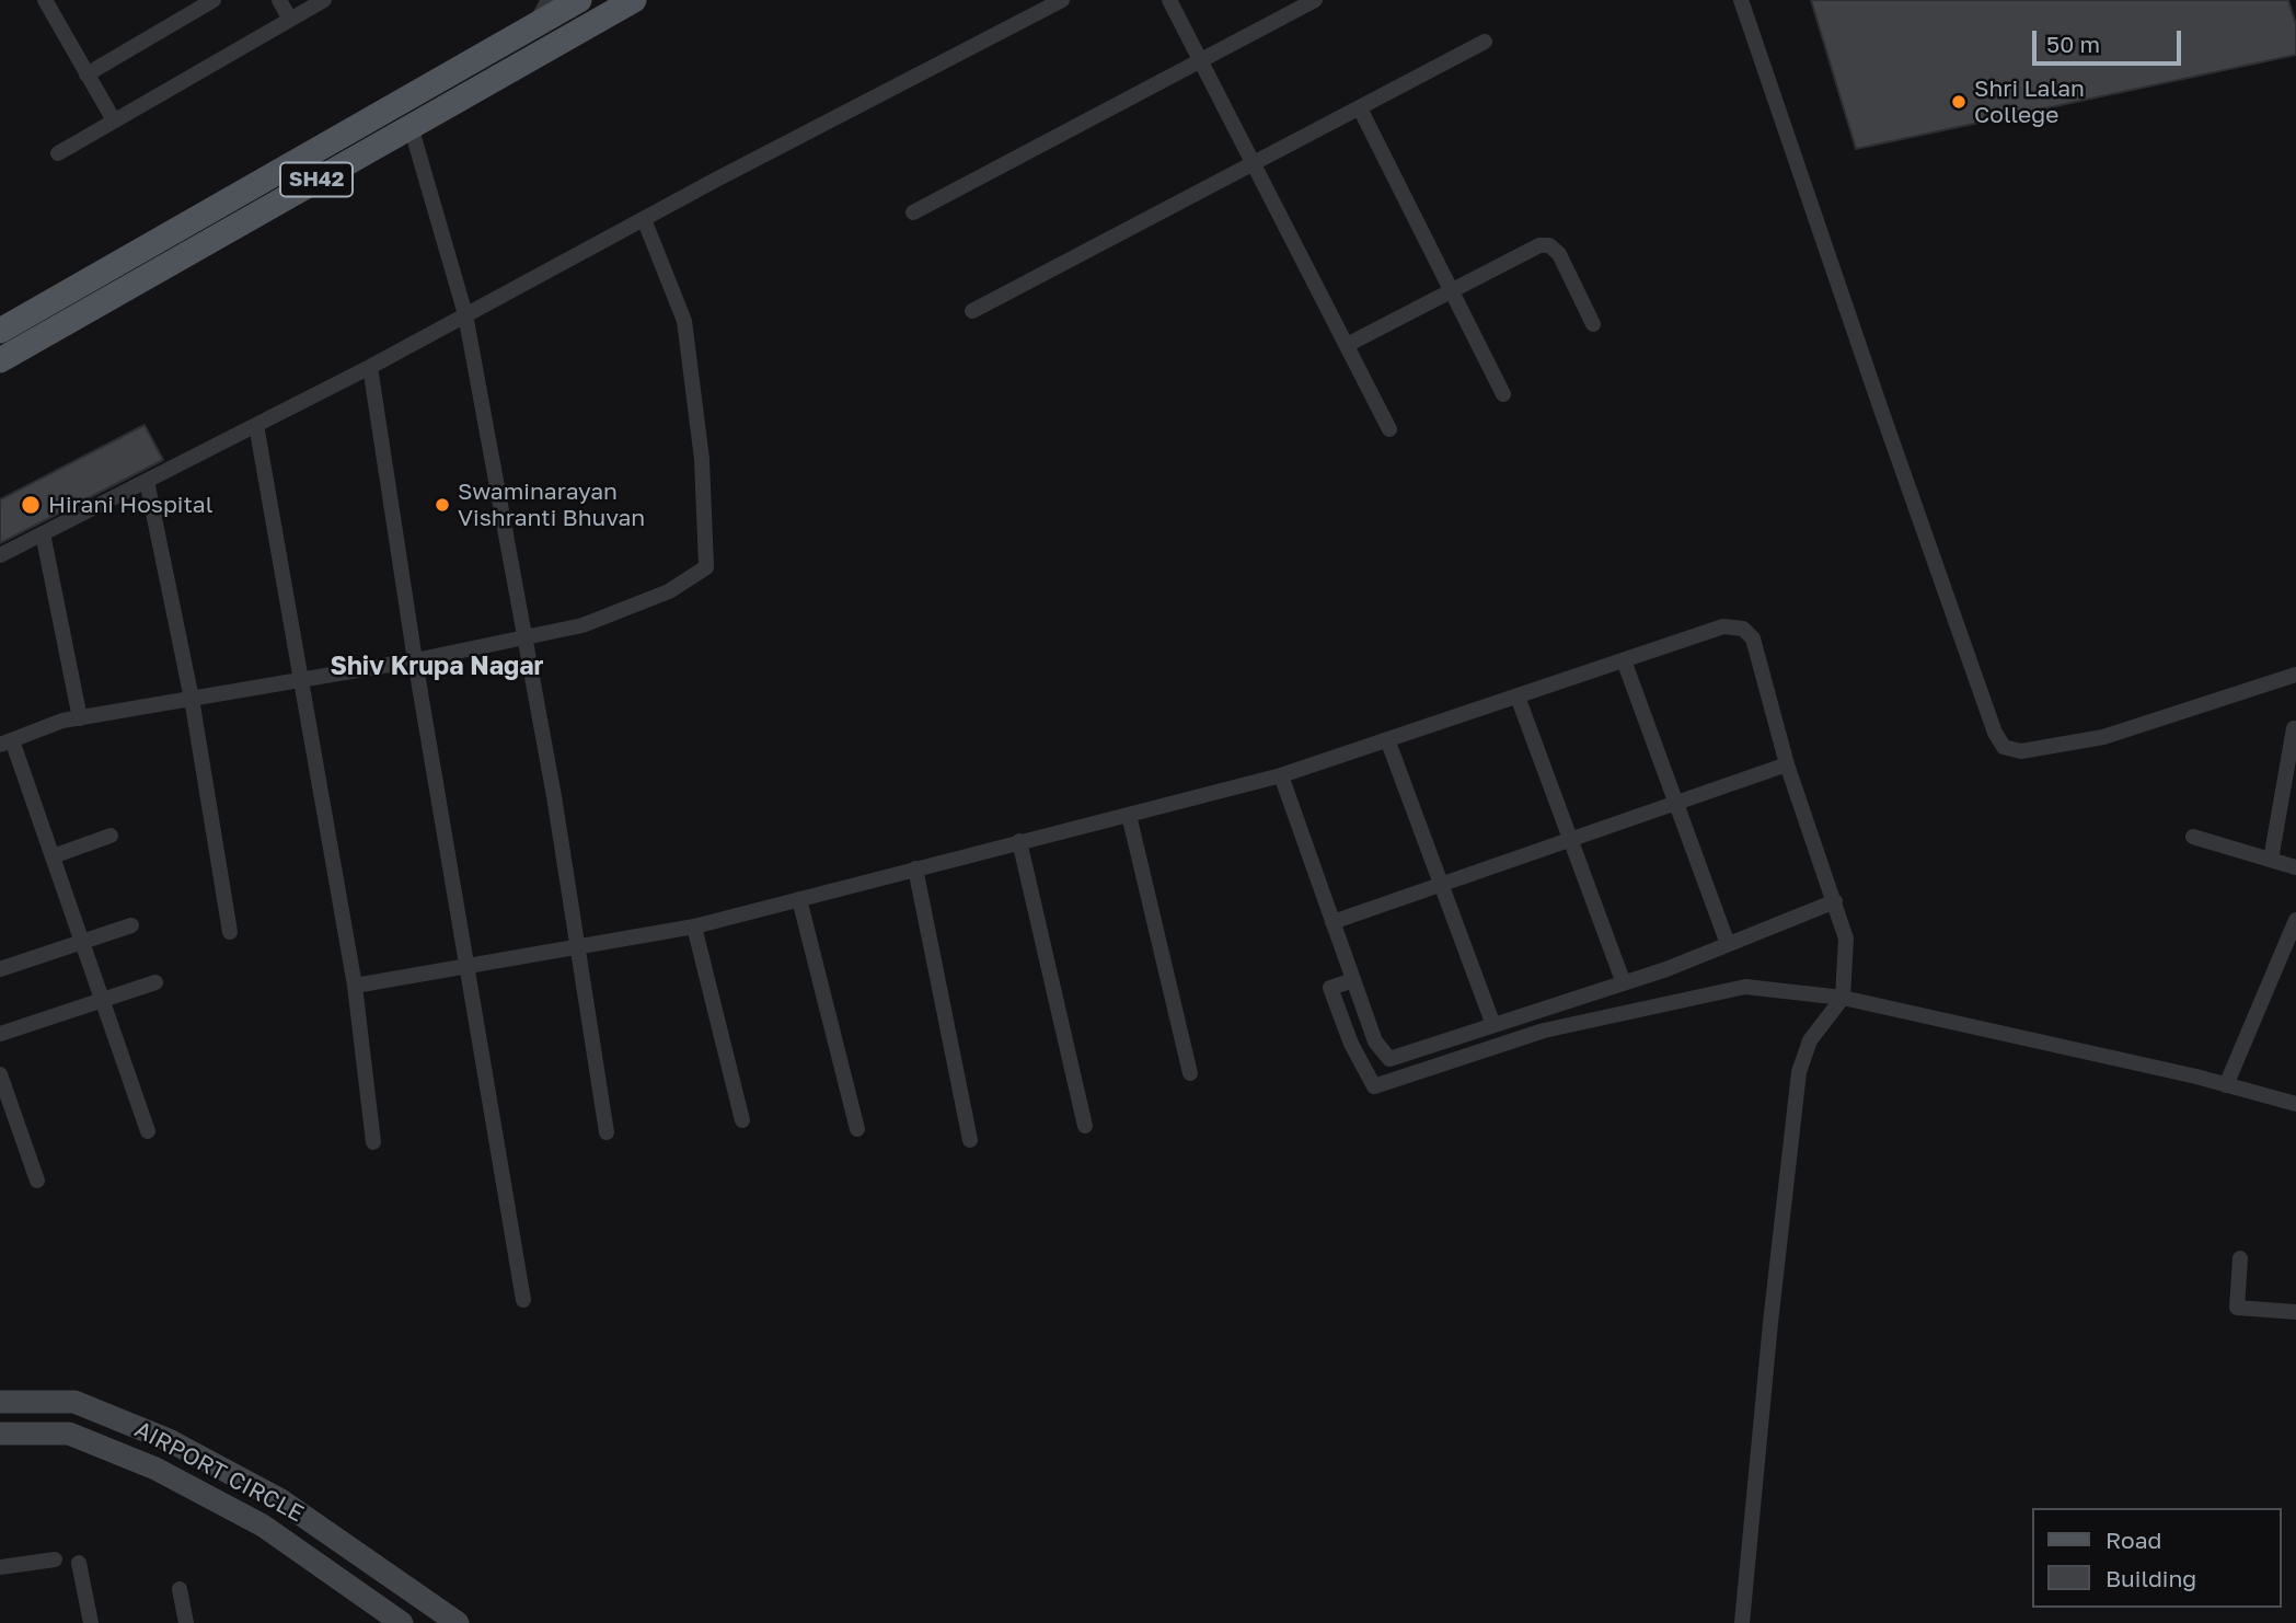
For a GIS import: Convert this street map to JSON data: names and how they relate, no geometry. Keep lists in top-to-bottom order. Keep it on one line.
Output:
{"streets":{"main road":["SH42","AIRPORT CIRCLE"]},"districts":["Shiv Krupa Nagar"],"places":["Shri Lalan College","Hirani Hospital","Swaminarayan Vishranti Bhuvan"],"legend":["Road","Building"],"scale_bar":"50 m"}
